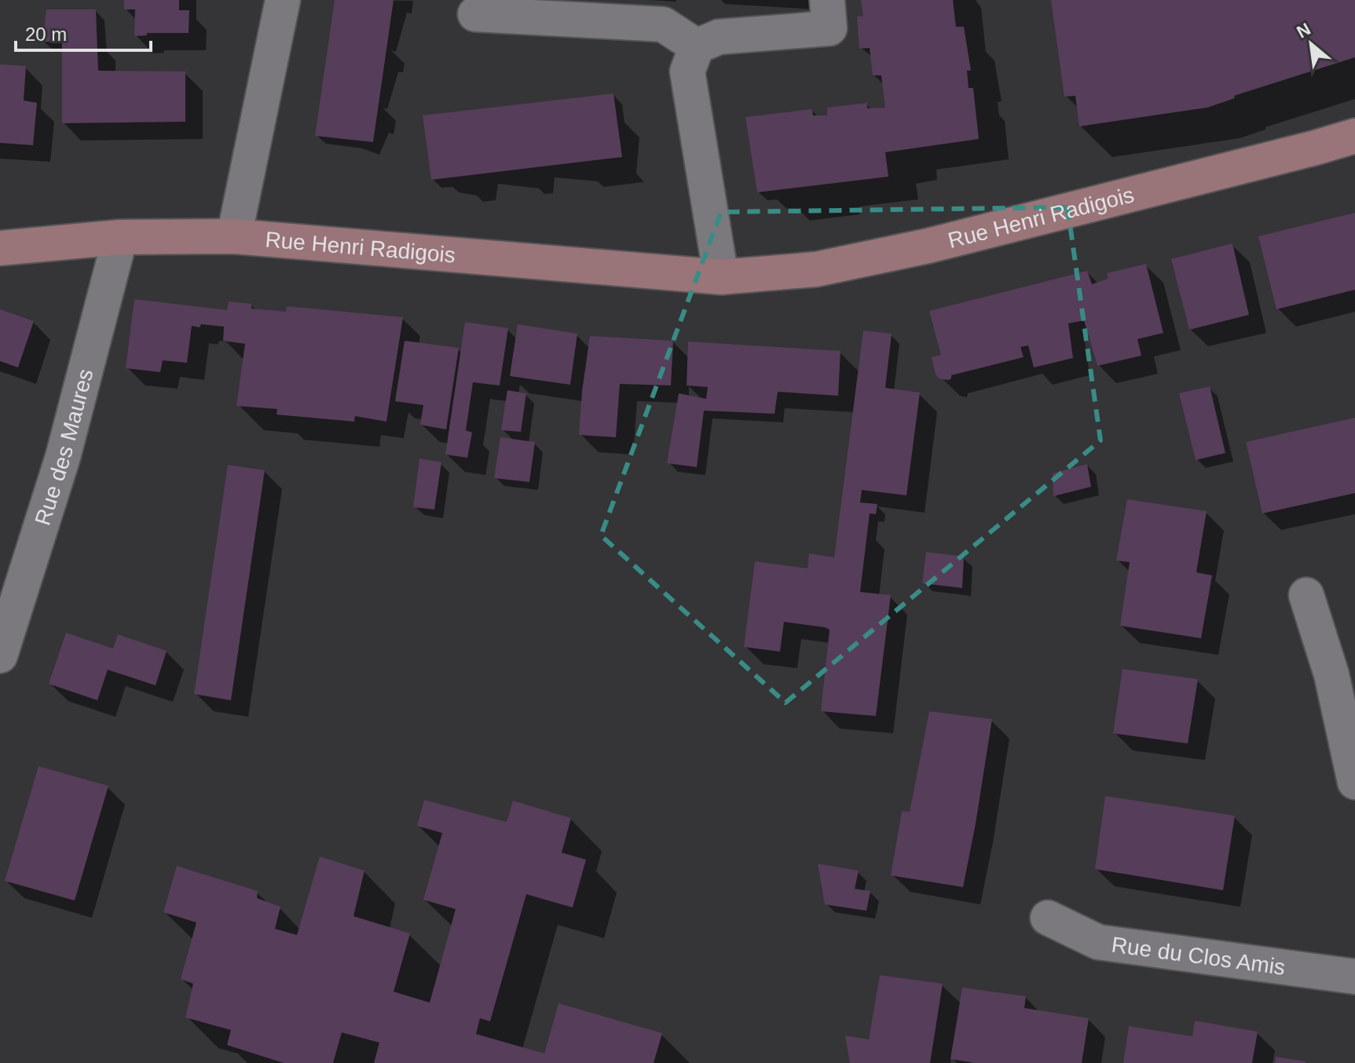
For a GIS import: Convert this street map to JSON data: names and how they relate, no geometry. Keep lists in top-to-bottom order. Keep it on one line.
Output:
{"streets":{"street":["Rue Henri Radigois","Rue des Maures","Rue du Clos Amis"]},"crossings":[["Rue Henri Radigois","Rue des Maures"]],"scale_bar":"20 m","north":"top left"}
